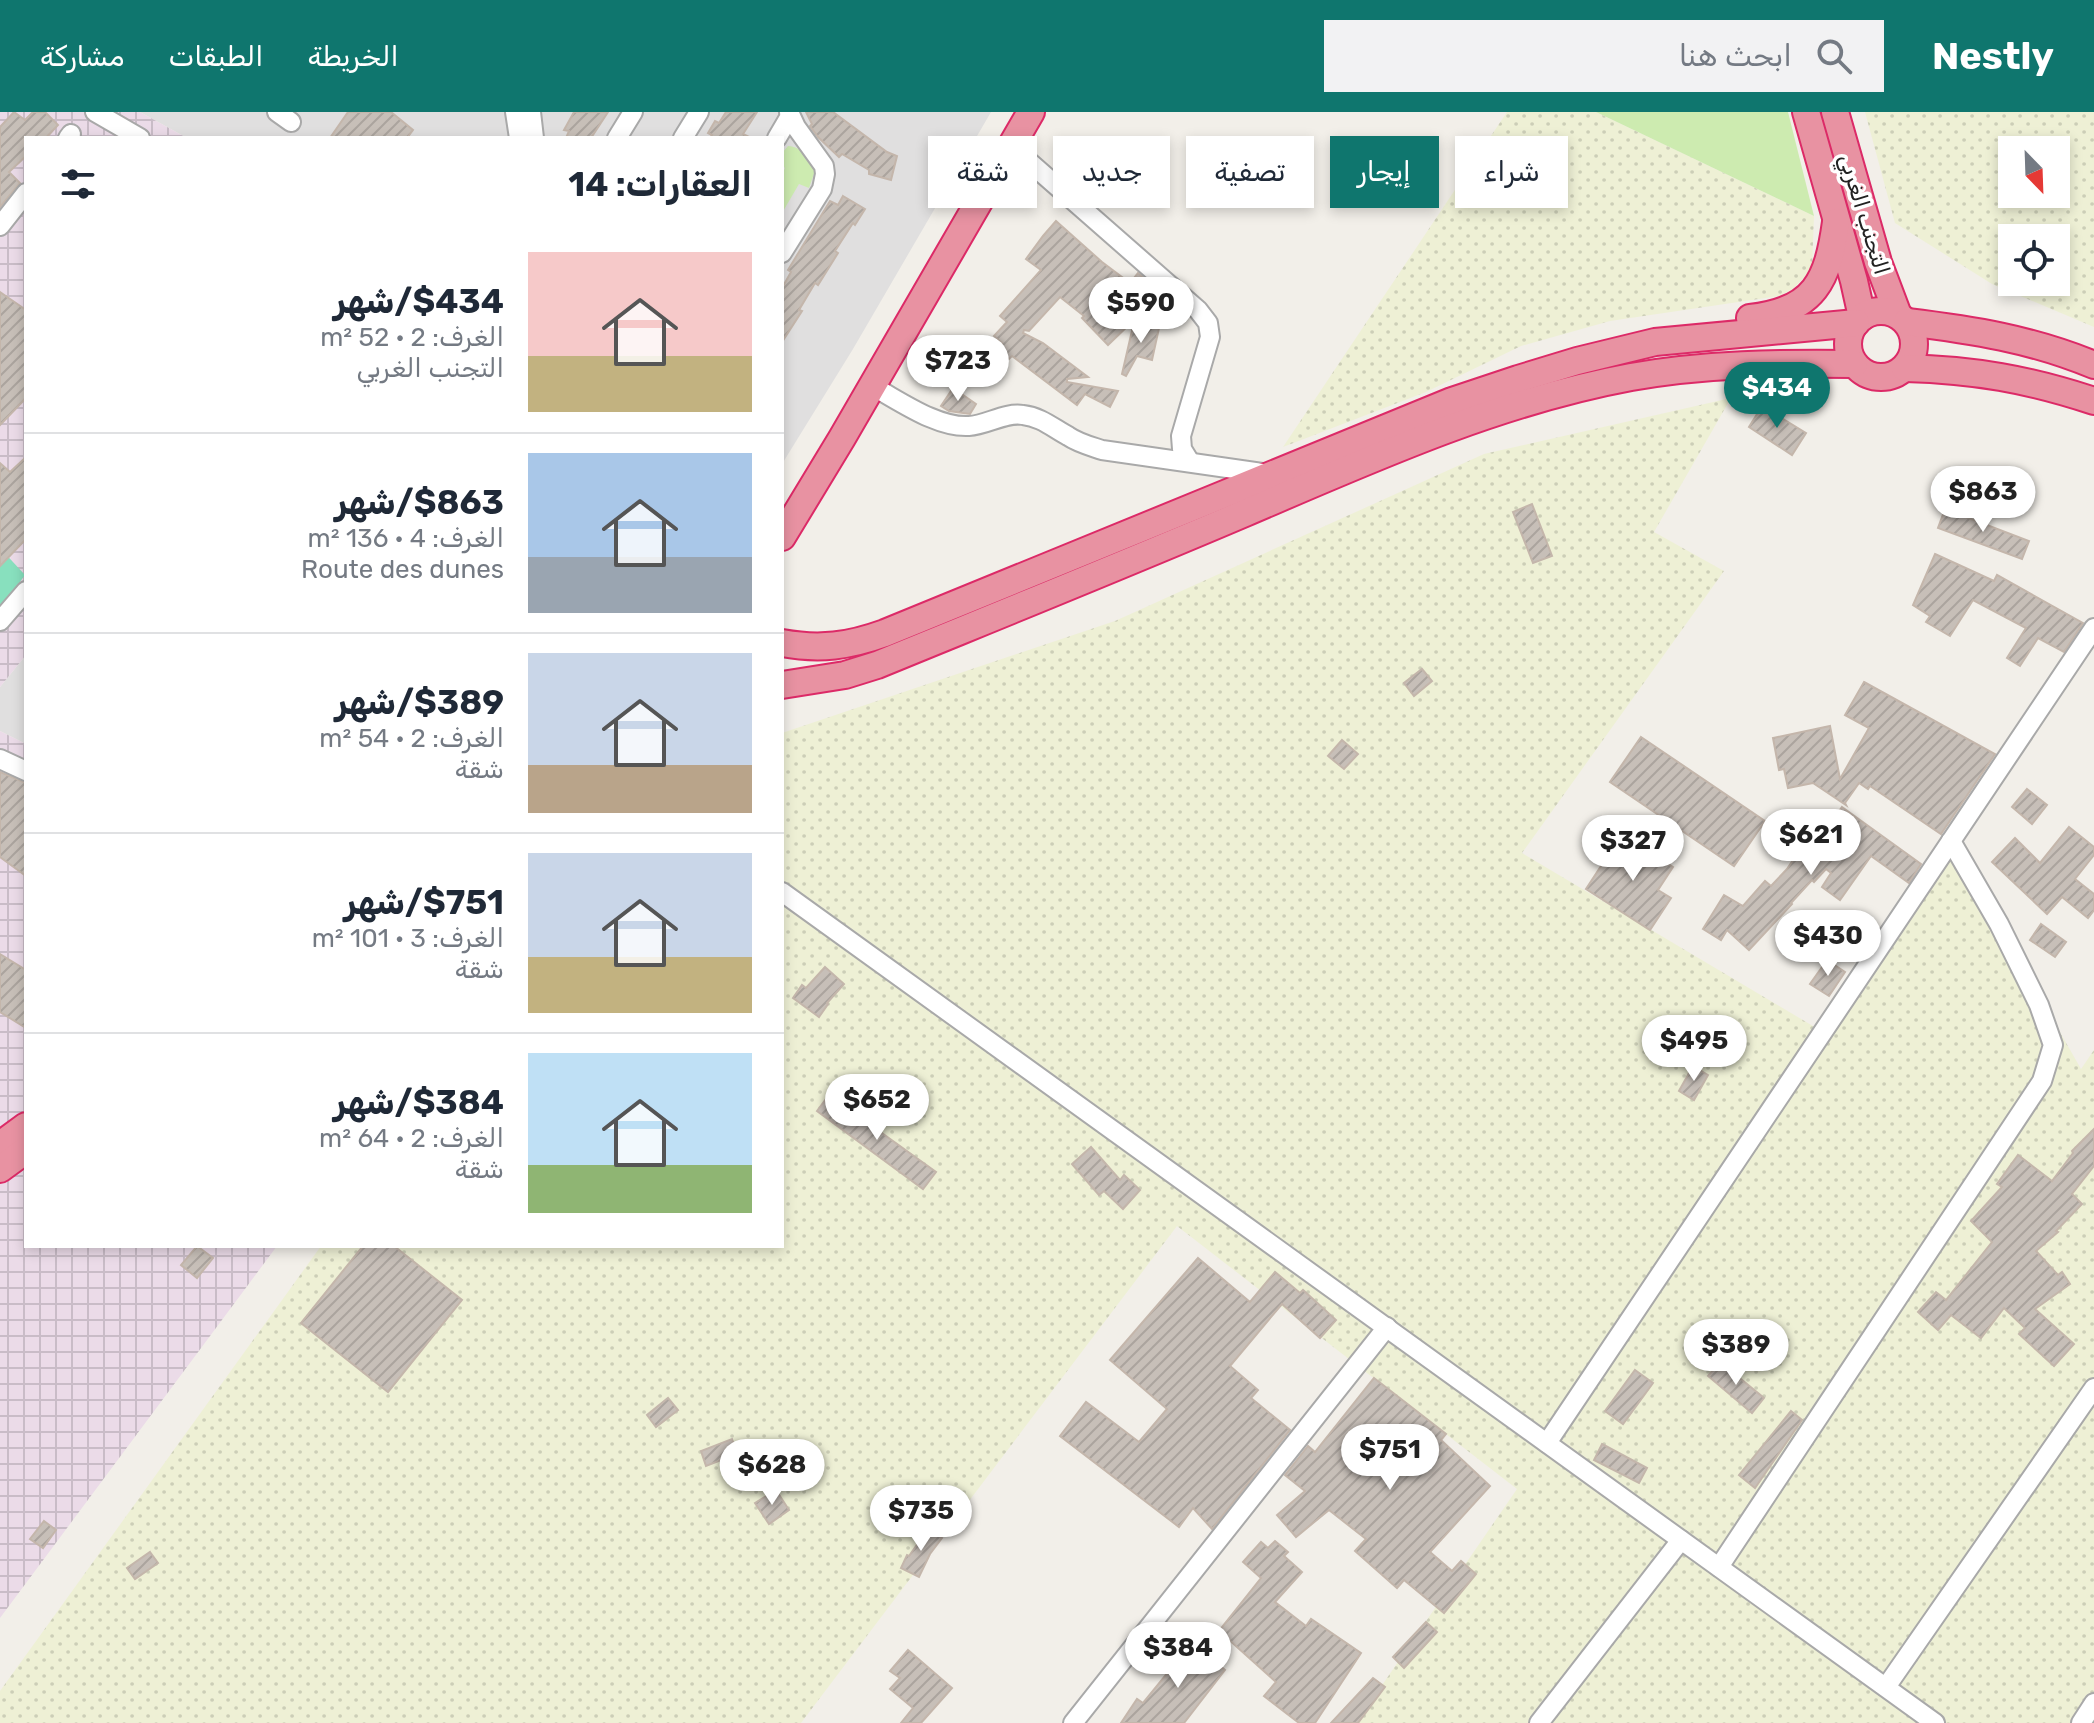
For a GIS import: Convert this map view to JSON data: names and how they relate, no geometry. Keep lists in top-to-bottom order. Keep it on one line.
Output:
{"streets":{"highway":["التجنب الغربي"]},"north":"bottom right","page":{"header":"Nestly","search":"ابحث هنا","nav":["الخريطة","الطبقات","مشاركة"],"chip":["شراء","إيجار","تصفية","جديد","شقة"],"heading":"العقارات: 14","list":[{"name":"$434/شهر","note":"الغرف: 2 · 52 m² · التجنب الغربي"},{"name":"$863/شهر","note":"الغرف: 4 · 136 m² · Route des dunes"},{"name":"$389/شهر","note":"الغرف: 2 · 54 m² · شقة"},{"name":"$751/شهر","note":"الغرف: 3 · 101 m² · شقة"},{"name":"$384/شهر","note":"الغرف: 2 · 64 m² · شقة"}],"price":["$590","$723","$434","$863","$621","$327","$430","$495","$652","$389","$751","$628","$735","$384"]}}
